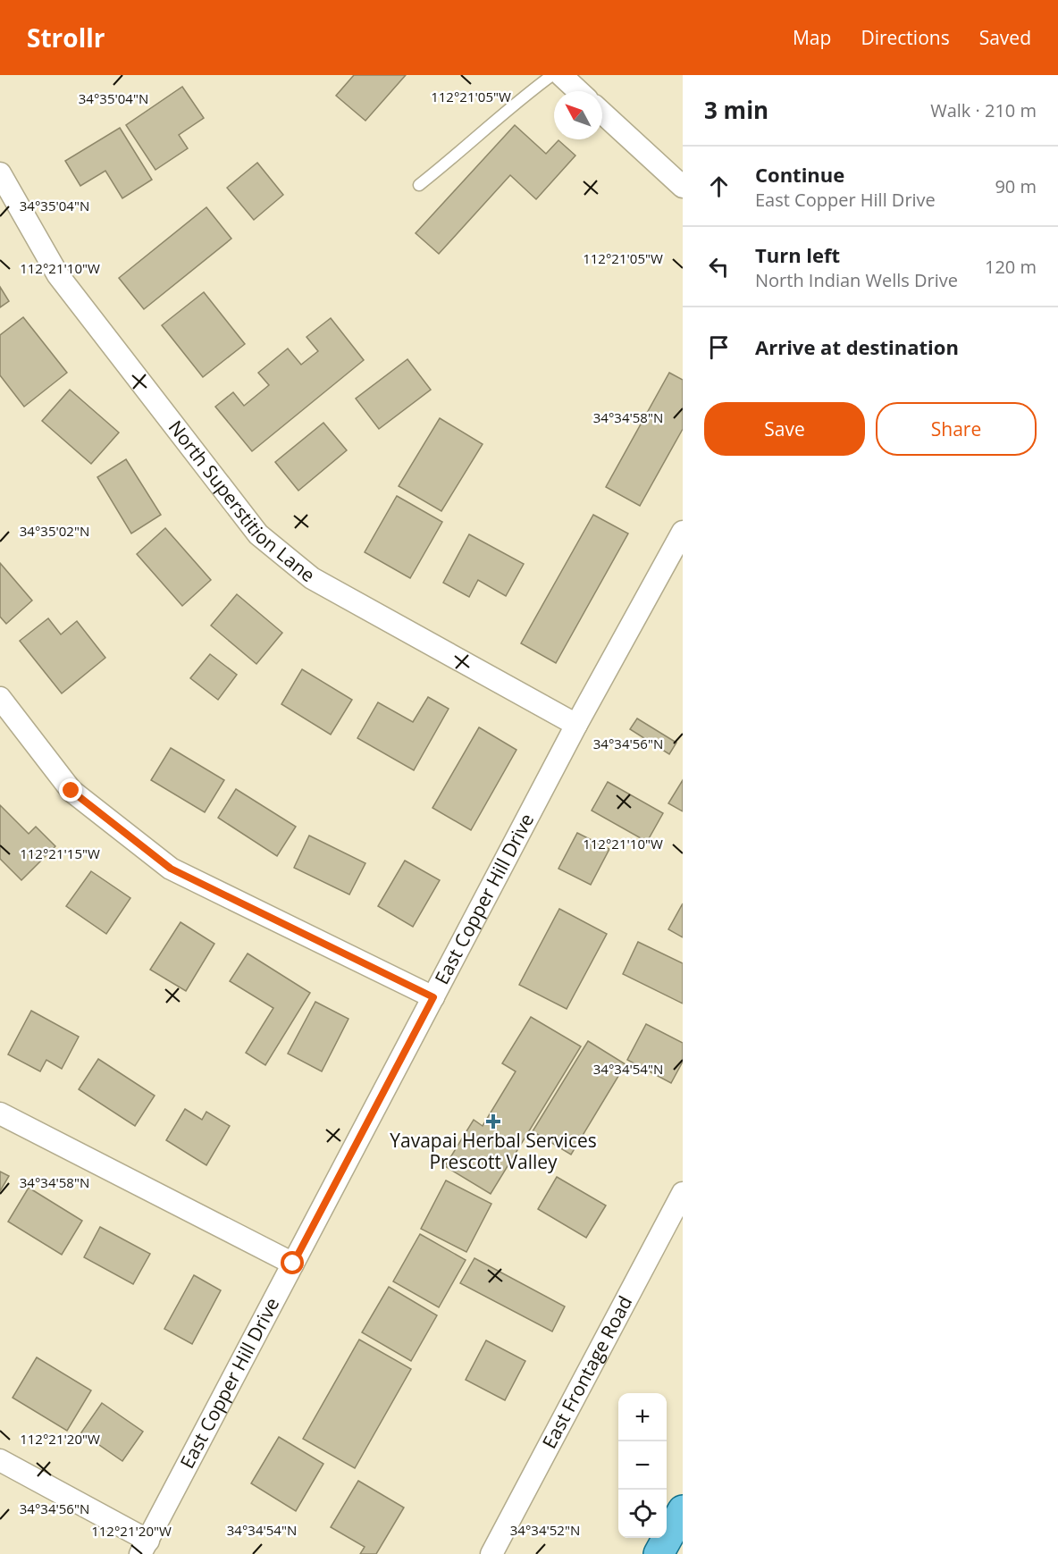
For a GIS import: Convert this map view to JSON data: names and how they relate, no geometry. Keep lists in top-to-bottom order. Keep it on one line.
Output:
{"streets":{"street":["North Superstition Lane","East Copper Hill Drive","East Frontage Road"]},"crossings":[["North Superstition Lane","East Copper Hill Drive"]],"places":{"health":["Yavapai Herbal Services Prescott Valley"]},"north":"top left","page":{"header":"Strollr","nav":["Map","Directions","Saved"],"heading":["3 min","Walk · 210 m"],"list":[["Continue","East Copper Hill Drive","90 m"],["Turn left","North Indian Wells Drive","120 m"],"Arrive at destination"],"buttons":["Save","Share"],"map_buttons":["+","−"]},"coordinates":["112°21'05\"W","34°35'04\"N","112°21'10\"W","34°34'58\"N","34°35'02\"N","34°34'56\"N","112°21'15\"W","34°34'54\"N","112°21'20\"W","34°34'52\"N"]}
